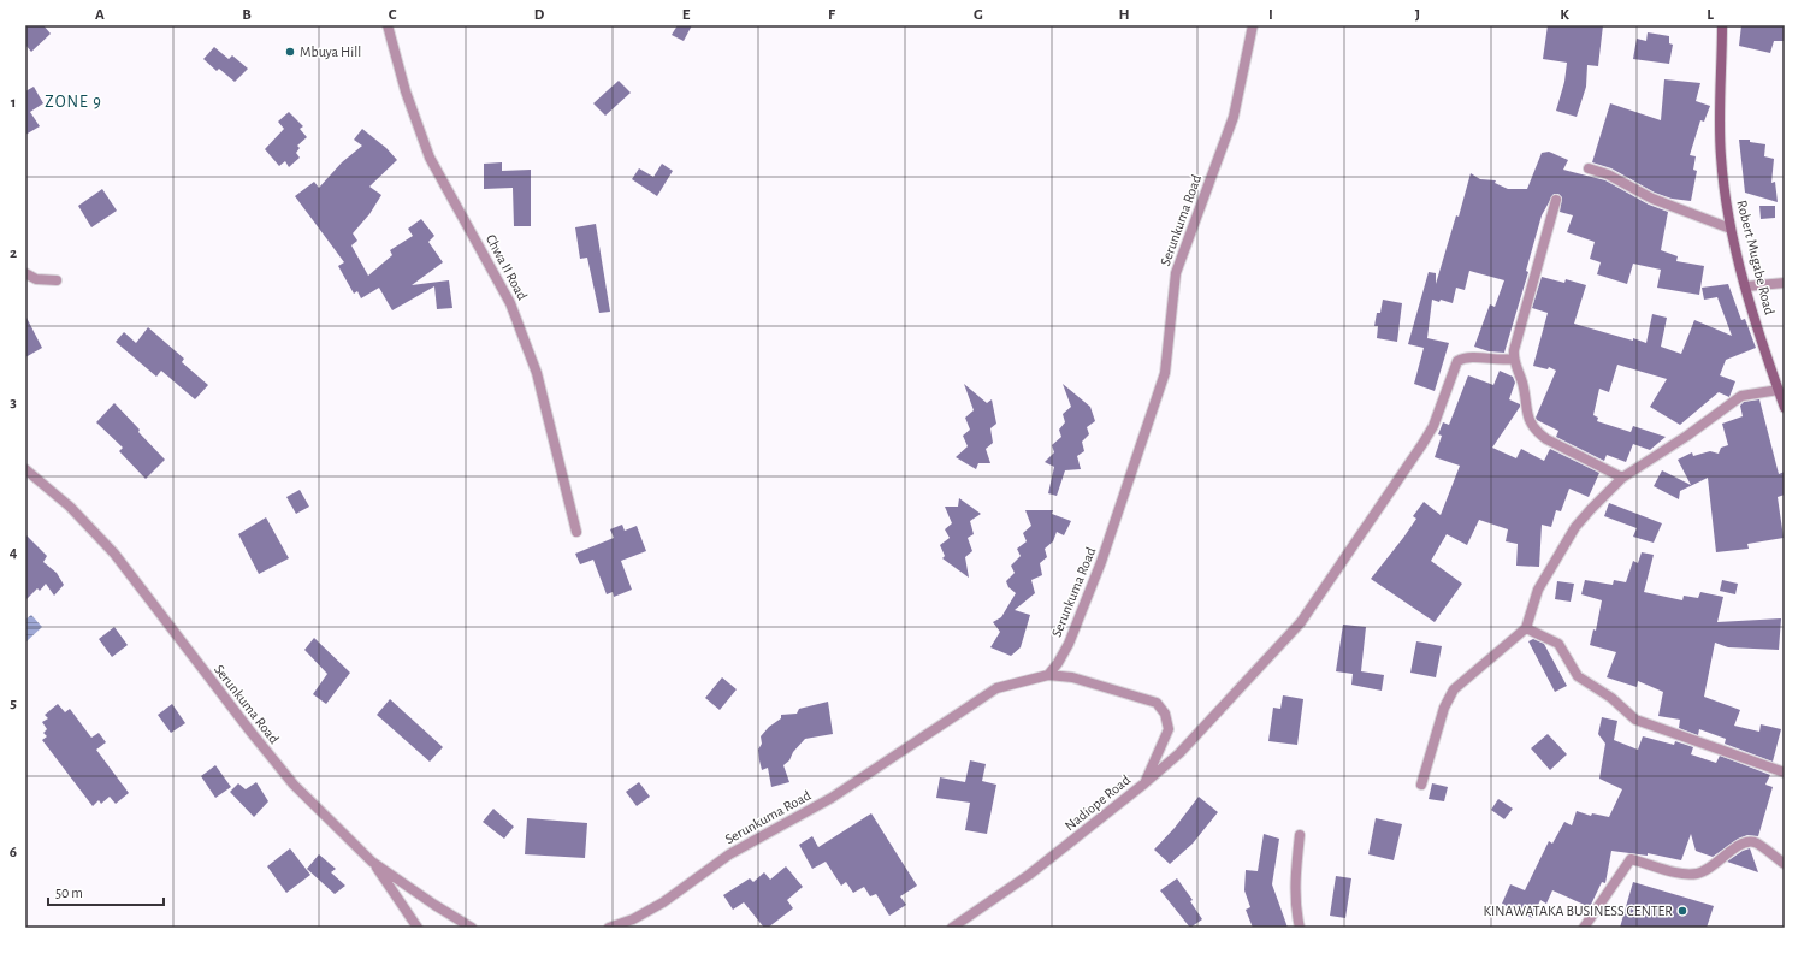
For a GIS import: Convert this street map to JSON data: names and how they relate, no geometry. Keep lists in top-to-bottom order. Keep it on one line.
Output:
{"streets":{"street":["Serunkuma Road","Robert Mugabe Road","Chwa II Road","Nadiope Road"]},"crossings":[["Serunkuma Road","Nadiope Road"]],"districts":["ZONE 9"],"places":["Mbuya Hill","KINAWATAKA BUSINESS CENTER"],"scale_bar":"50 m","grid":{"columns":["A","B","C","D","E","F","G","H","I","J","K","L"],"rows":["1","2","3","4","5","6"]}}
